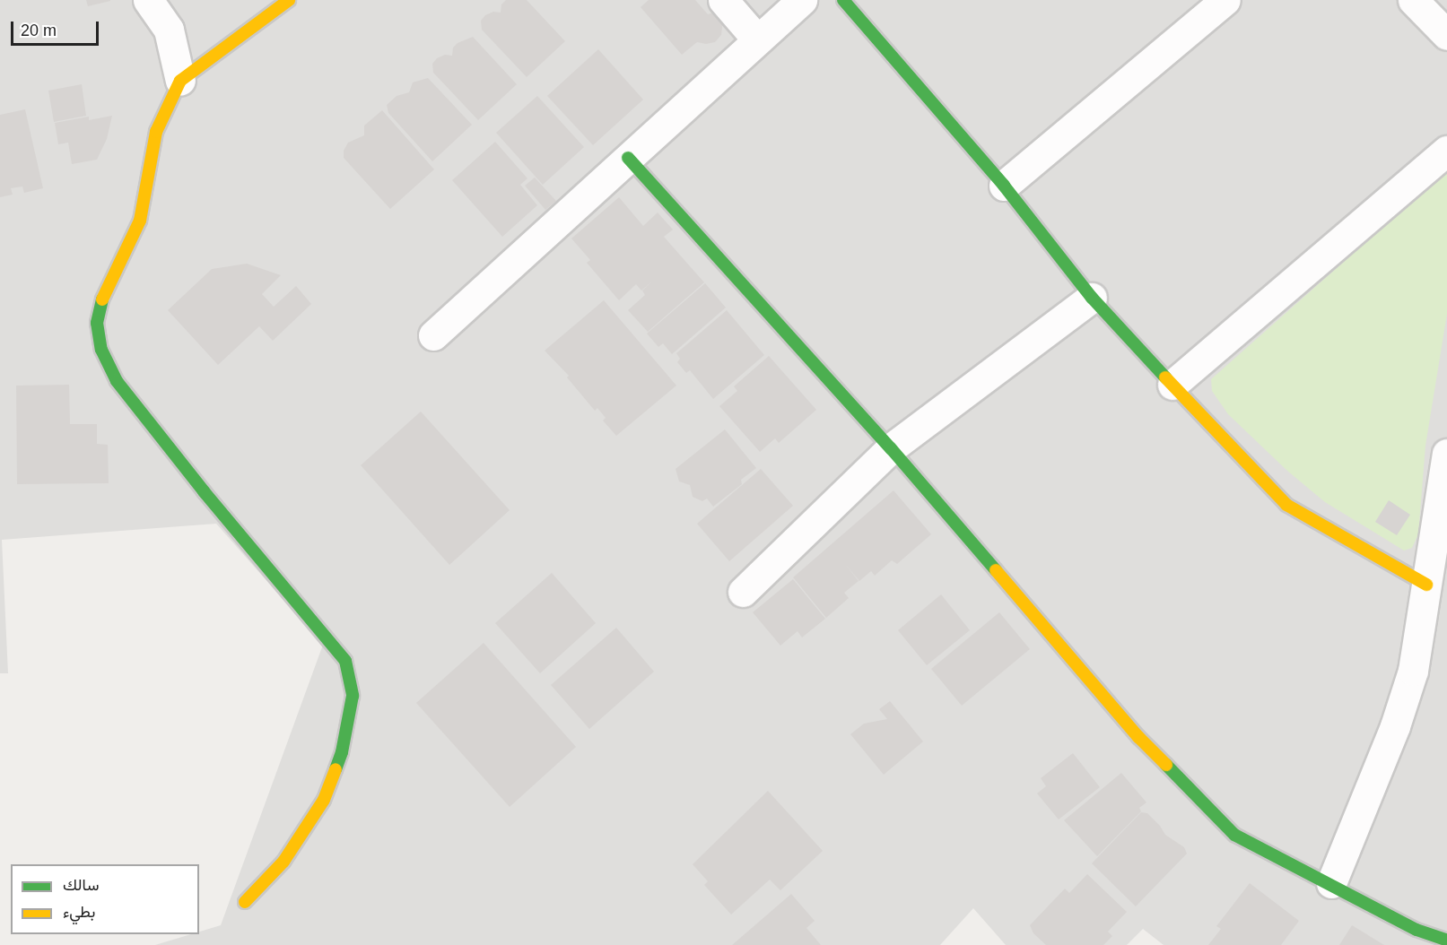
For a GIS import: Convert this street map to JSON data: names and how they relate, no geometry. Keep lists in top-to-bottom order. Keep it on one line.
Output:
{"legend":["سالك","بطيء"],"scale_bar":"20 m"}
